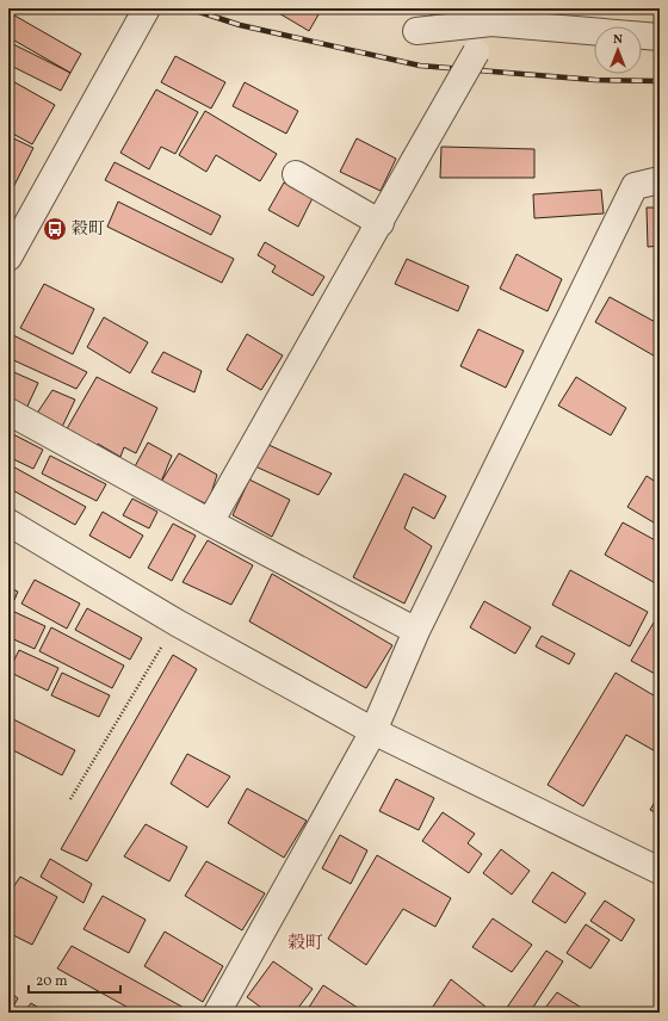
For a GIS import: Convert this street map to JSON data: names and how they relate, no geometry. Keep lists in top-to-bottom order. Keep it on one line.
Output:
{"districts":["穀町"],"places":{"bus stop":["穀町"]},"scale_bar":"20 m","north":"top"}
